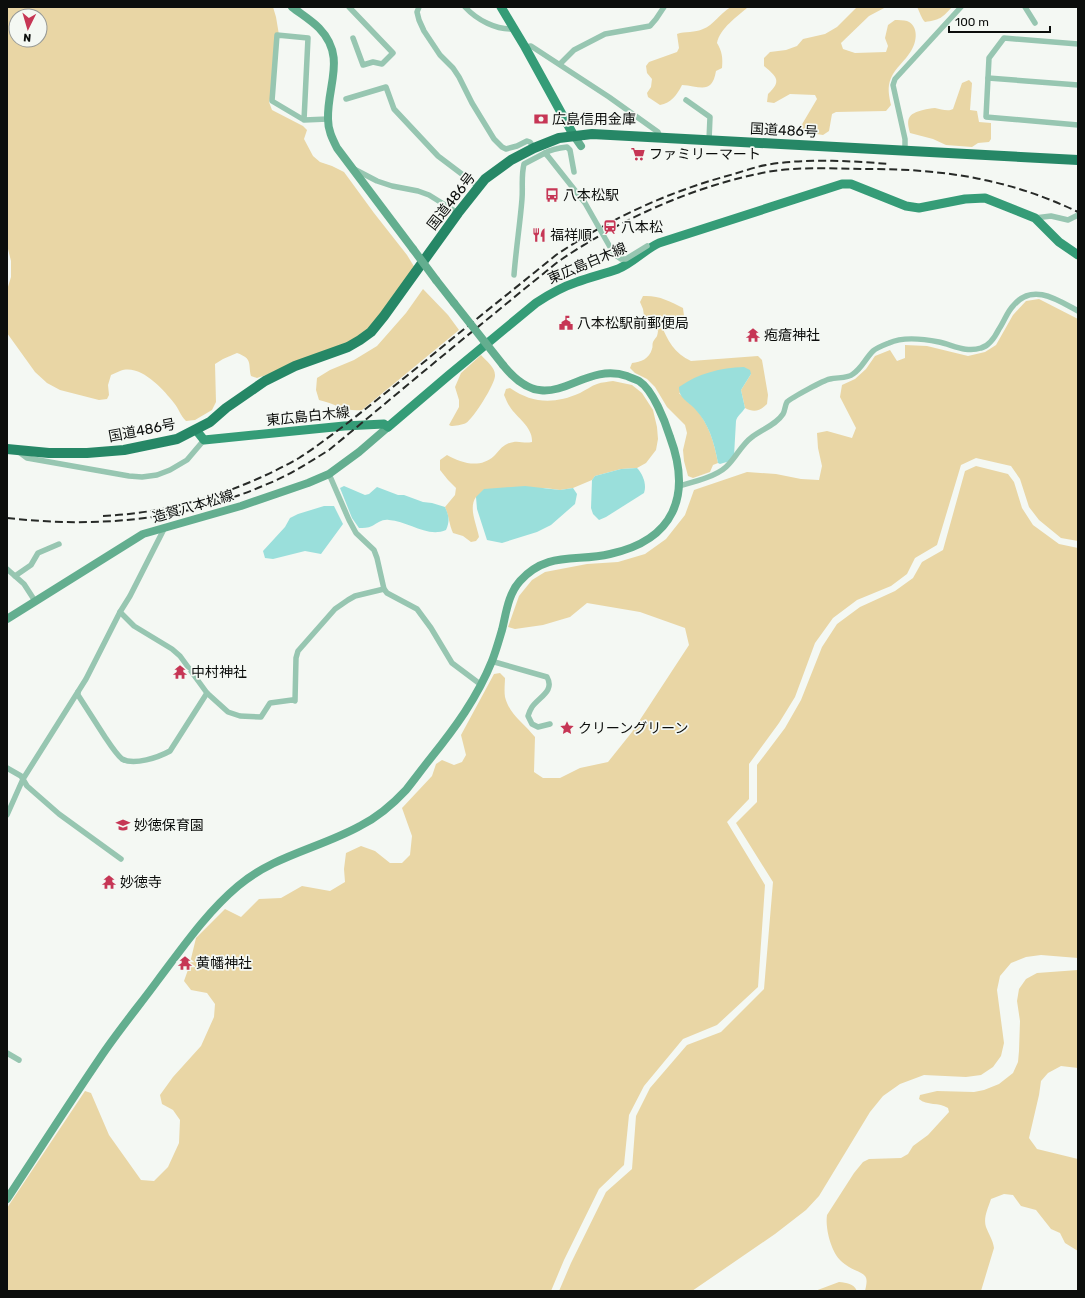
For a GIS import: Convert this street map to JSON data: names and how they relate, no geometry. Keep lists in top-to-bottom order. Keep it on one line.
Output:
{"streets":{"highway":["国道486号"],"main road":["東広島白木線"],"street":["造賀八本松線"]},"crossings":[["東広島白木線","造賀八本松線"]],"places":{"bank":["広島信用金庫"],"supermarket":["ファミリーマート"],"bus stop":["八本松駅"],"station":["八本松"],"restaurant":["福祥順"],"public building":["八本松駅前郵便局"],"temple":["疱瘡神社","中村神社","妙徳寺","黄幡神社"],"place":["クリーングリーン"],"school or university":["妙徳保育園"]},"scale_bar":"100 m","north":"bottom"}
